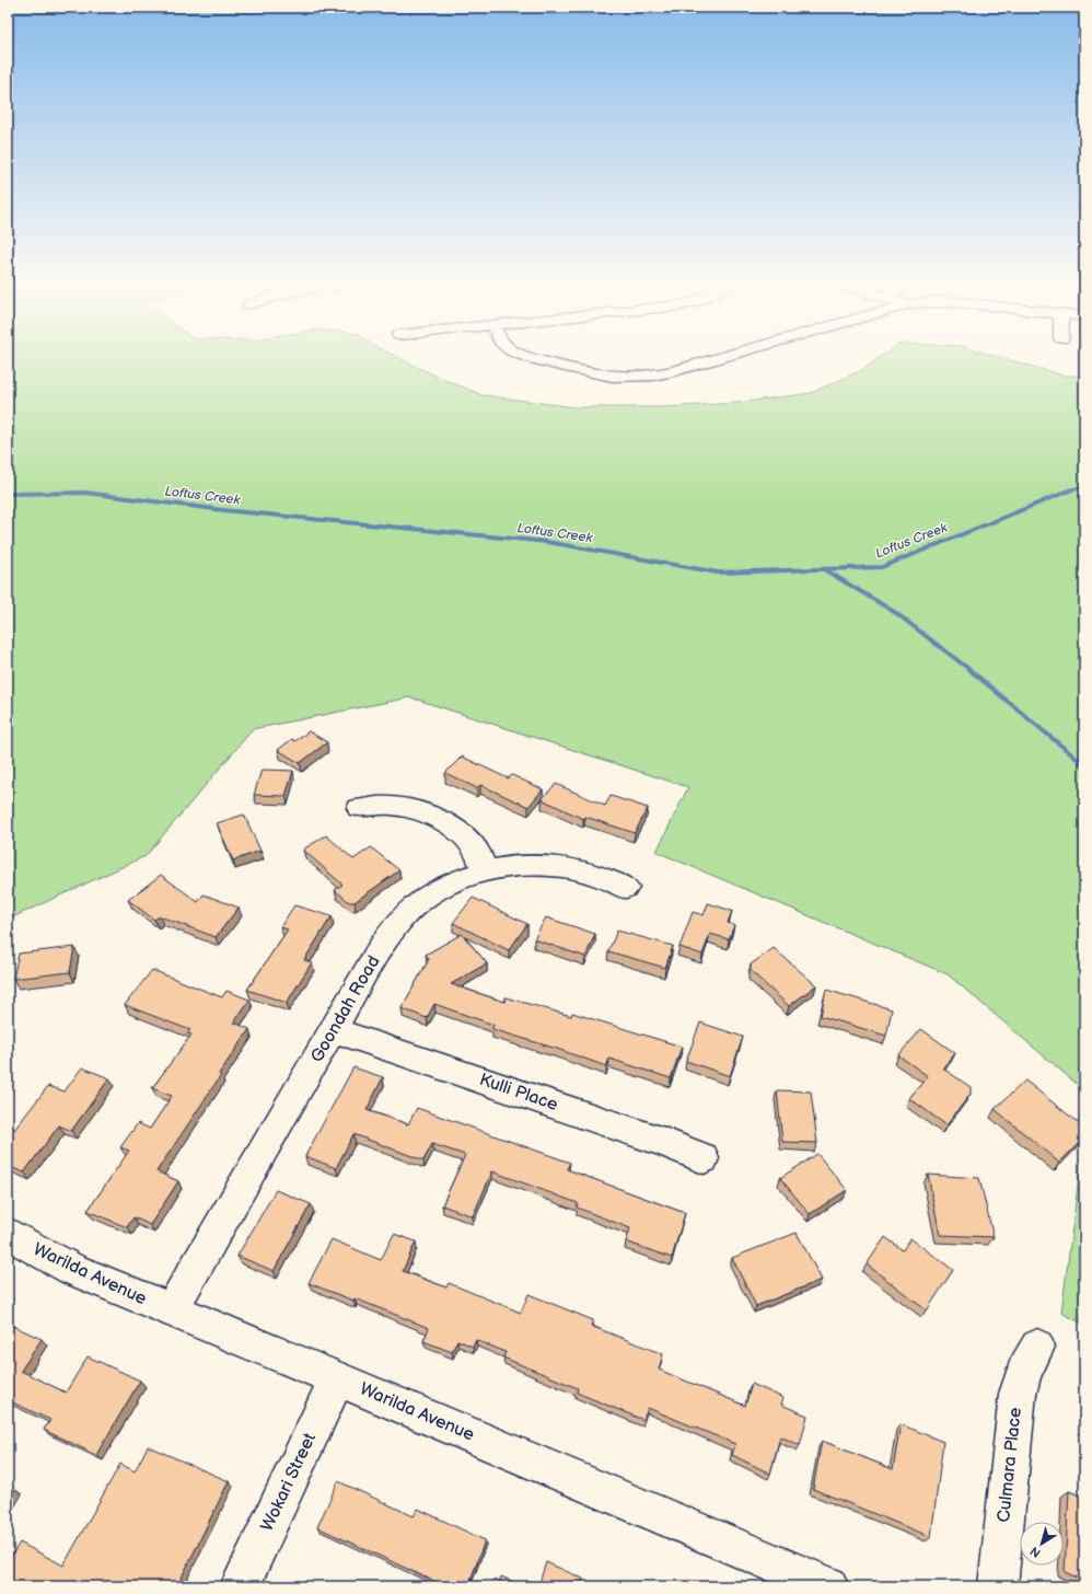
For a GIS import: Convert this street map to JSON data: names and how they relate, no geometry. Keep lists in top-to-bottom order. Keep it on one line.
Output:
{"streets":{"street":["Goondah Road","Kulli Place","Warilda Avenue","Culmara Place","Wokari Street"]},"crossings":[["Goondah Road","Kulli Place"],["Goondah Road","Warilda Avenue"],["Warilda Avenue","Wokari Street"]],"water":["Loftus Creek"],"north":"bottom left"}
